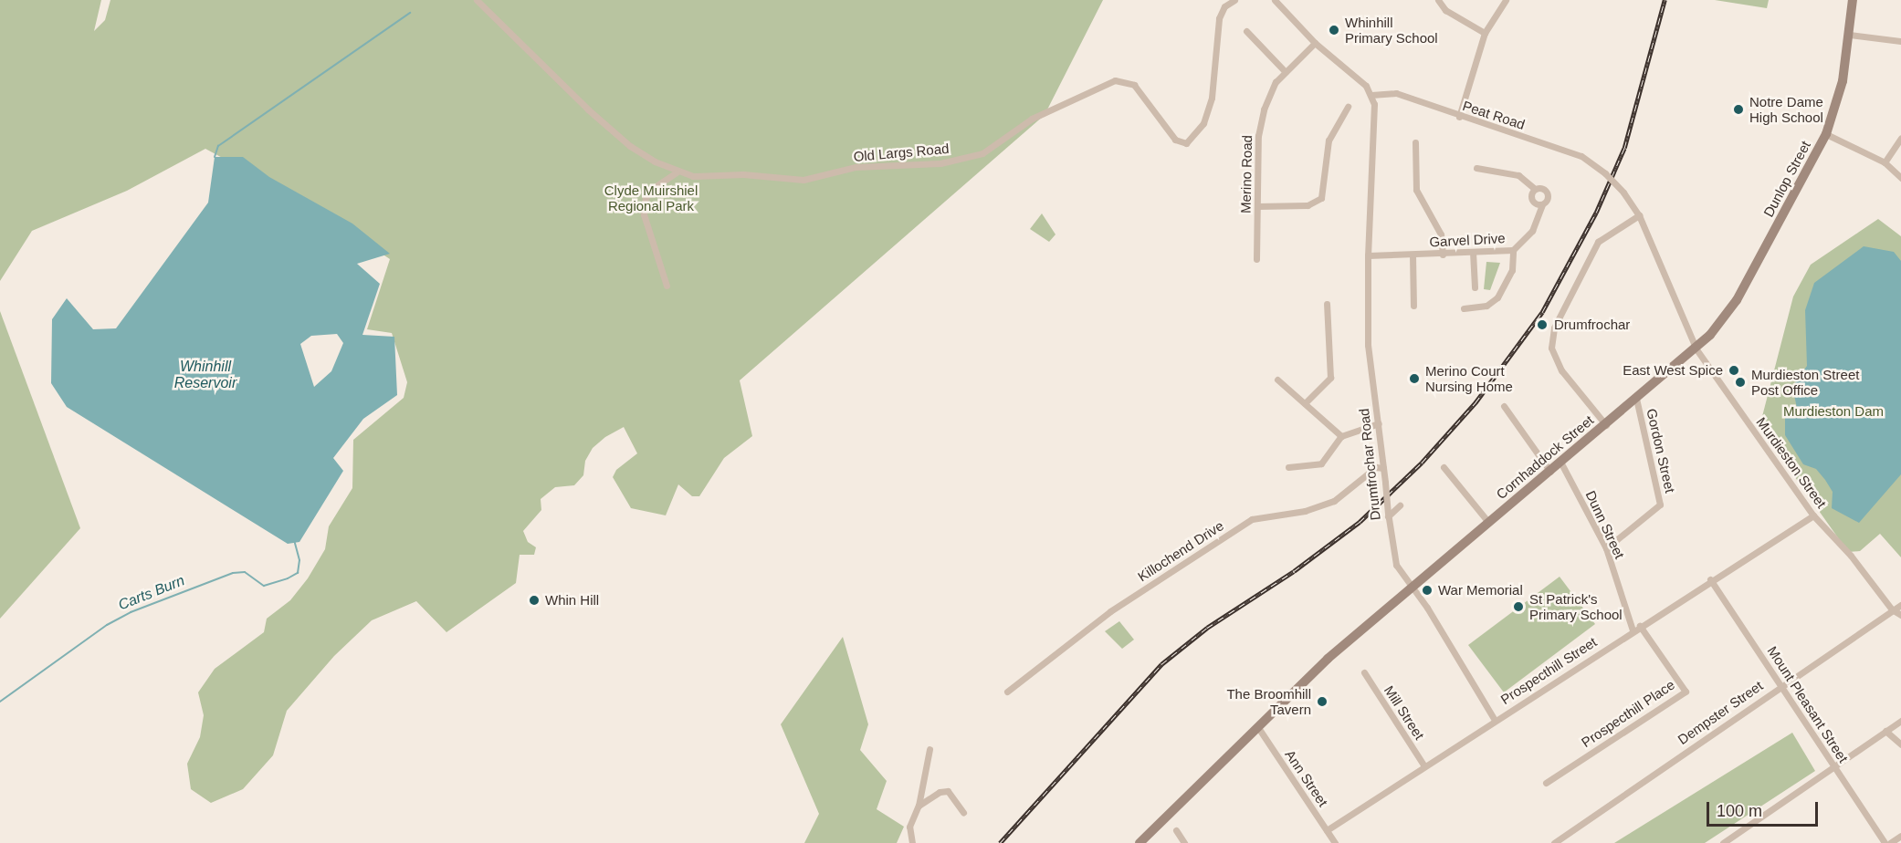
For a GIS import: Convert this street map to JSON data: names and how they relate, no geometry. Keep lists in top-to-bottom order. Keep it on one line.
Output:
{"streets":{"main road":["Dunlop Street","Cornhaddock Street"],"street":["Peat Road","Old Largs Road","Merino Road","Garvel Drive","Gordon Street","Murdieston Street","Drumfrochar Road","Dunn Street","Killochend Drive","Prospecthill Street","Mount Pleasant Street","Mill Street","Dempster Street","Prospecthill Place","Ann Street"]},"crossings":[["Peat Road","Murdieston Street"],["Peat Road","Drumfrochar Road"],["Dunlop Street","Cornhaddock Street"],["Dunlop Street","Murdieston Street"],["Garvel Drive","Drumfrochar Road"],["Gordon Street","Cornhaddock Street"],["Gordon Street","Dunn Street"],["Cornhaddock Street","Murdieston Street"],["Cornhaddock Street","Drumfrochar Road"],["Cornhaddock Street","Dunn Street"],["Murdieston Street","Prospecthill Street"],["Murdieston Street","Dempster Street"],["Drumfrochar Road","Killochend Drive"],["Drumfrochar Road","Prospecthill Street"],["Dunn Street","Prospecthill Street"],["Prospecthill Street","Mount Pleasant Street"],["Prospecthill Street","Mill Street"],["Prospecthill Street","Prospecthill Place"],["Prospecthill Street","Ann Street"],["Mount Pleasant Street","Dempster Street"]],"water":["Whinhill Reservoir","Carts Burn"],"parks":["Clyde Muirshiel Regional Park","Murdieston Dam"],"places":["Whinhill Primary School","Notre Dame High School","Drumfrochar","East West Spice","Merino Court Nursing Home","Murdieston Street Post Office","War Memorial","Whin Hill","St Patrick's Primary School","The Broomhill Tavern"],"scale_bar":"100 m"}
